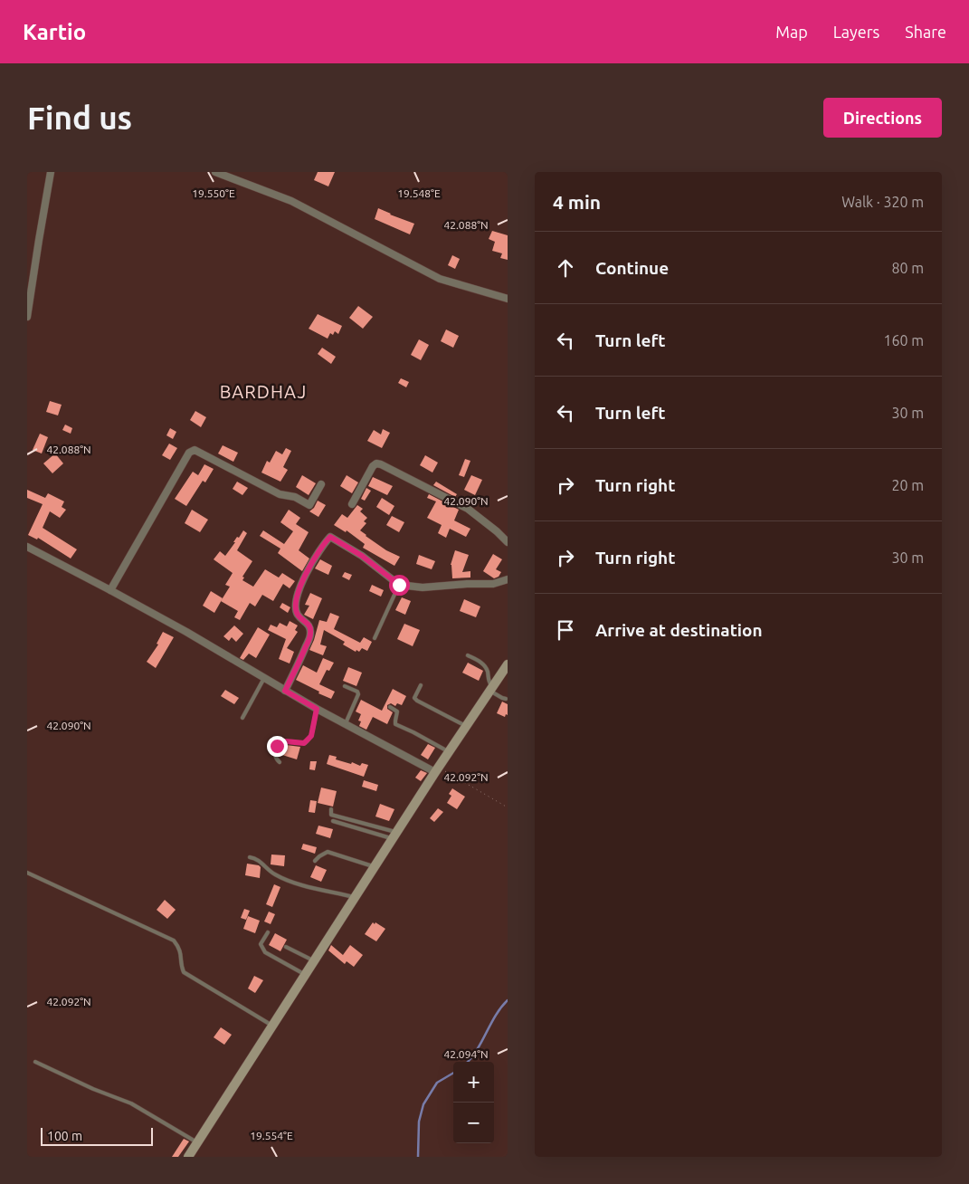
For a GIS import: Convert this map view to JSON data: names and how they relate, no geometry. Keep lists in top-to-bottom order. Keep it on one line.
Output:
{"districts":["BARDHAJ"],"scale_bar":"100 m","page":{"header":"Kartio","nav":["Map","Layers","Share"],"buttons":"Directions","title":"Find us","heading":["4 min","Walk · 320 m"],"list":[["Continue","80 m"],["Turn left","160 m"],["Turn left","30 m"],["Turn right","20 m"],["Turn right","30 m"],"Arrive at destination"],"map_buttons":["+","−"],"scale":"100 m"},"coordinates":["19.550°E","19.548°E","42.088°N","42.090°N","42.092°N","42.094°N","19.554°E"]}
